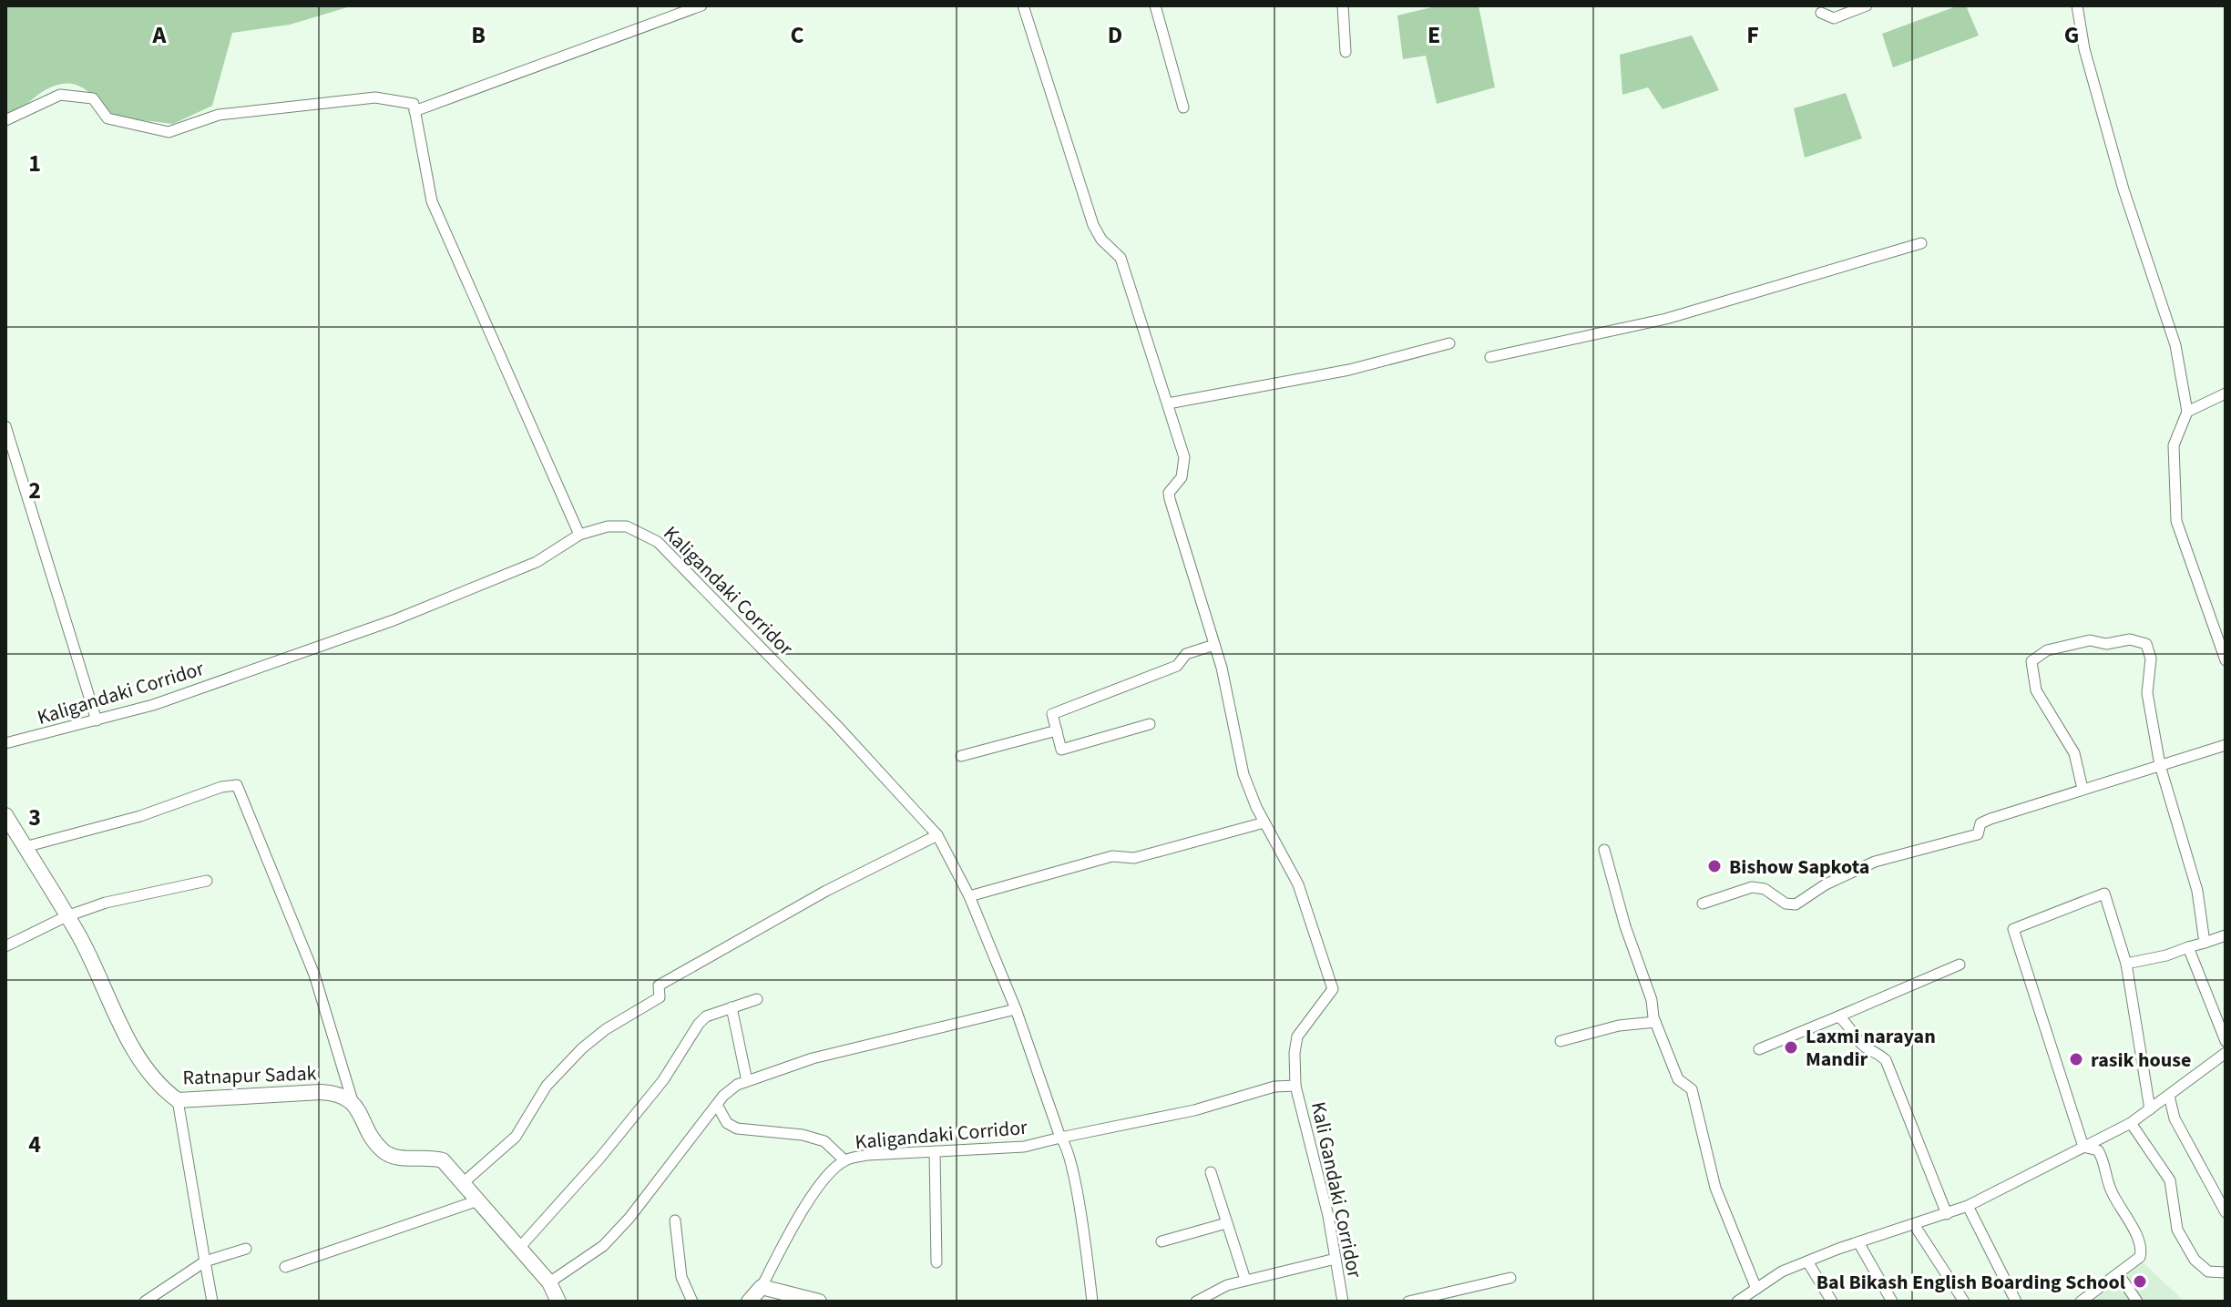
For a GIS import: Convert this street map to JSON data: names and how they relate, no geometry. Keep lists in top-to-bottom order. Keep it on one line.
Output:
{"streets":{"main road":["Ratnapur Sadak"],"street":["Kaligandaki Corridor","Kali Gandaki Corridor"]},"crossings":[["Kaligandaki Corridor","Kali Gandaki Corridor"]],"places":["Bishow Sapkota","Laxmi narayan Mandir","rasik house","Bal Bikash English Boarding School"],"grid":{"columns":["A","B","C","D","E","F","G"],"rows":["1","2","3","4"]}}
